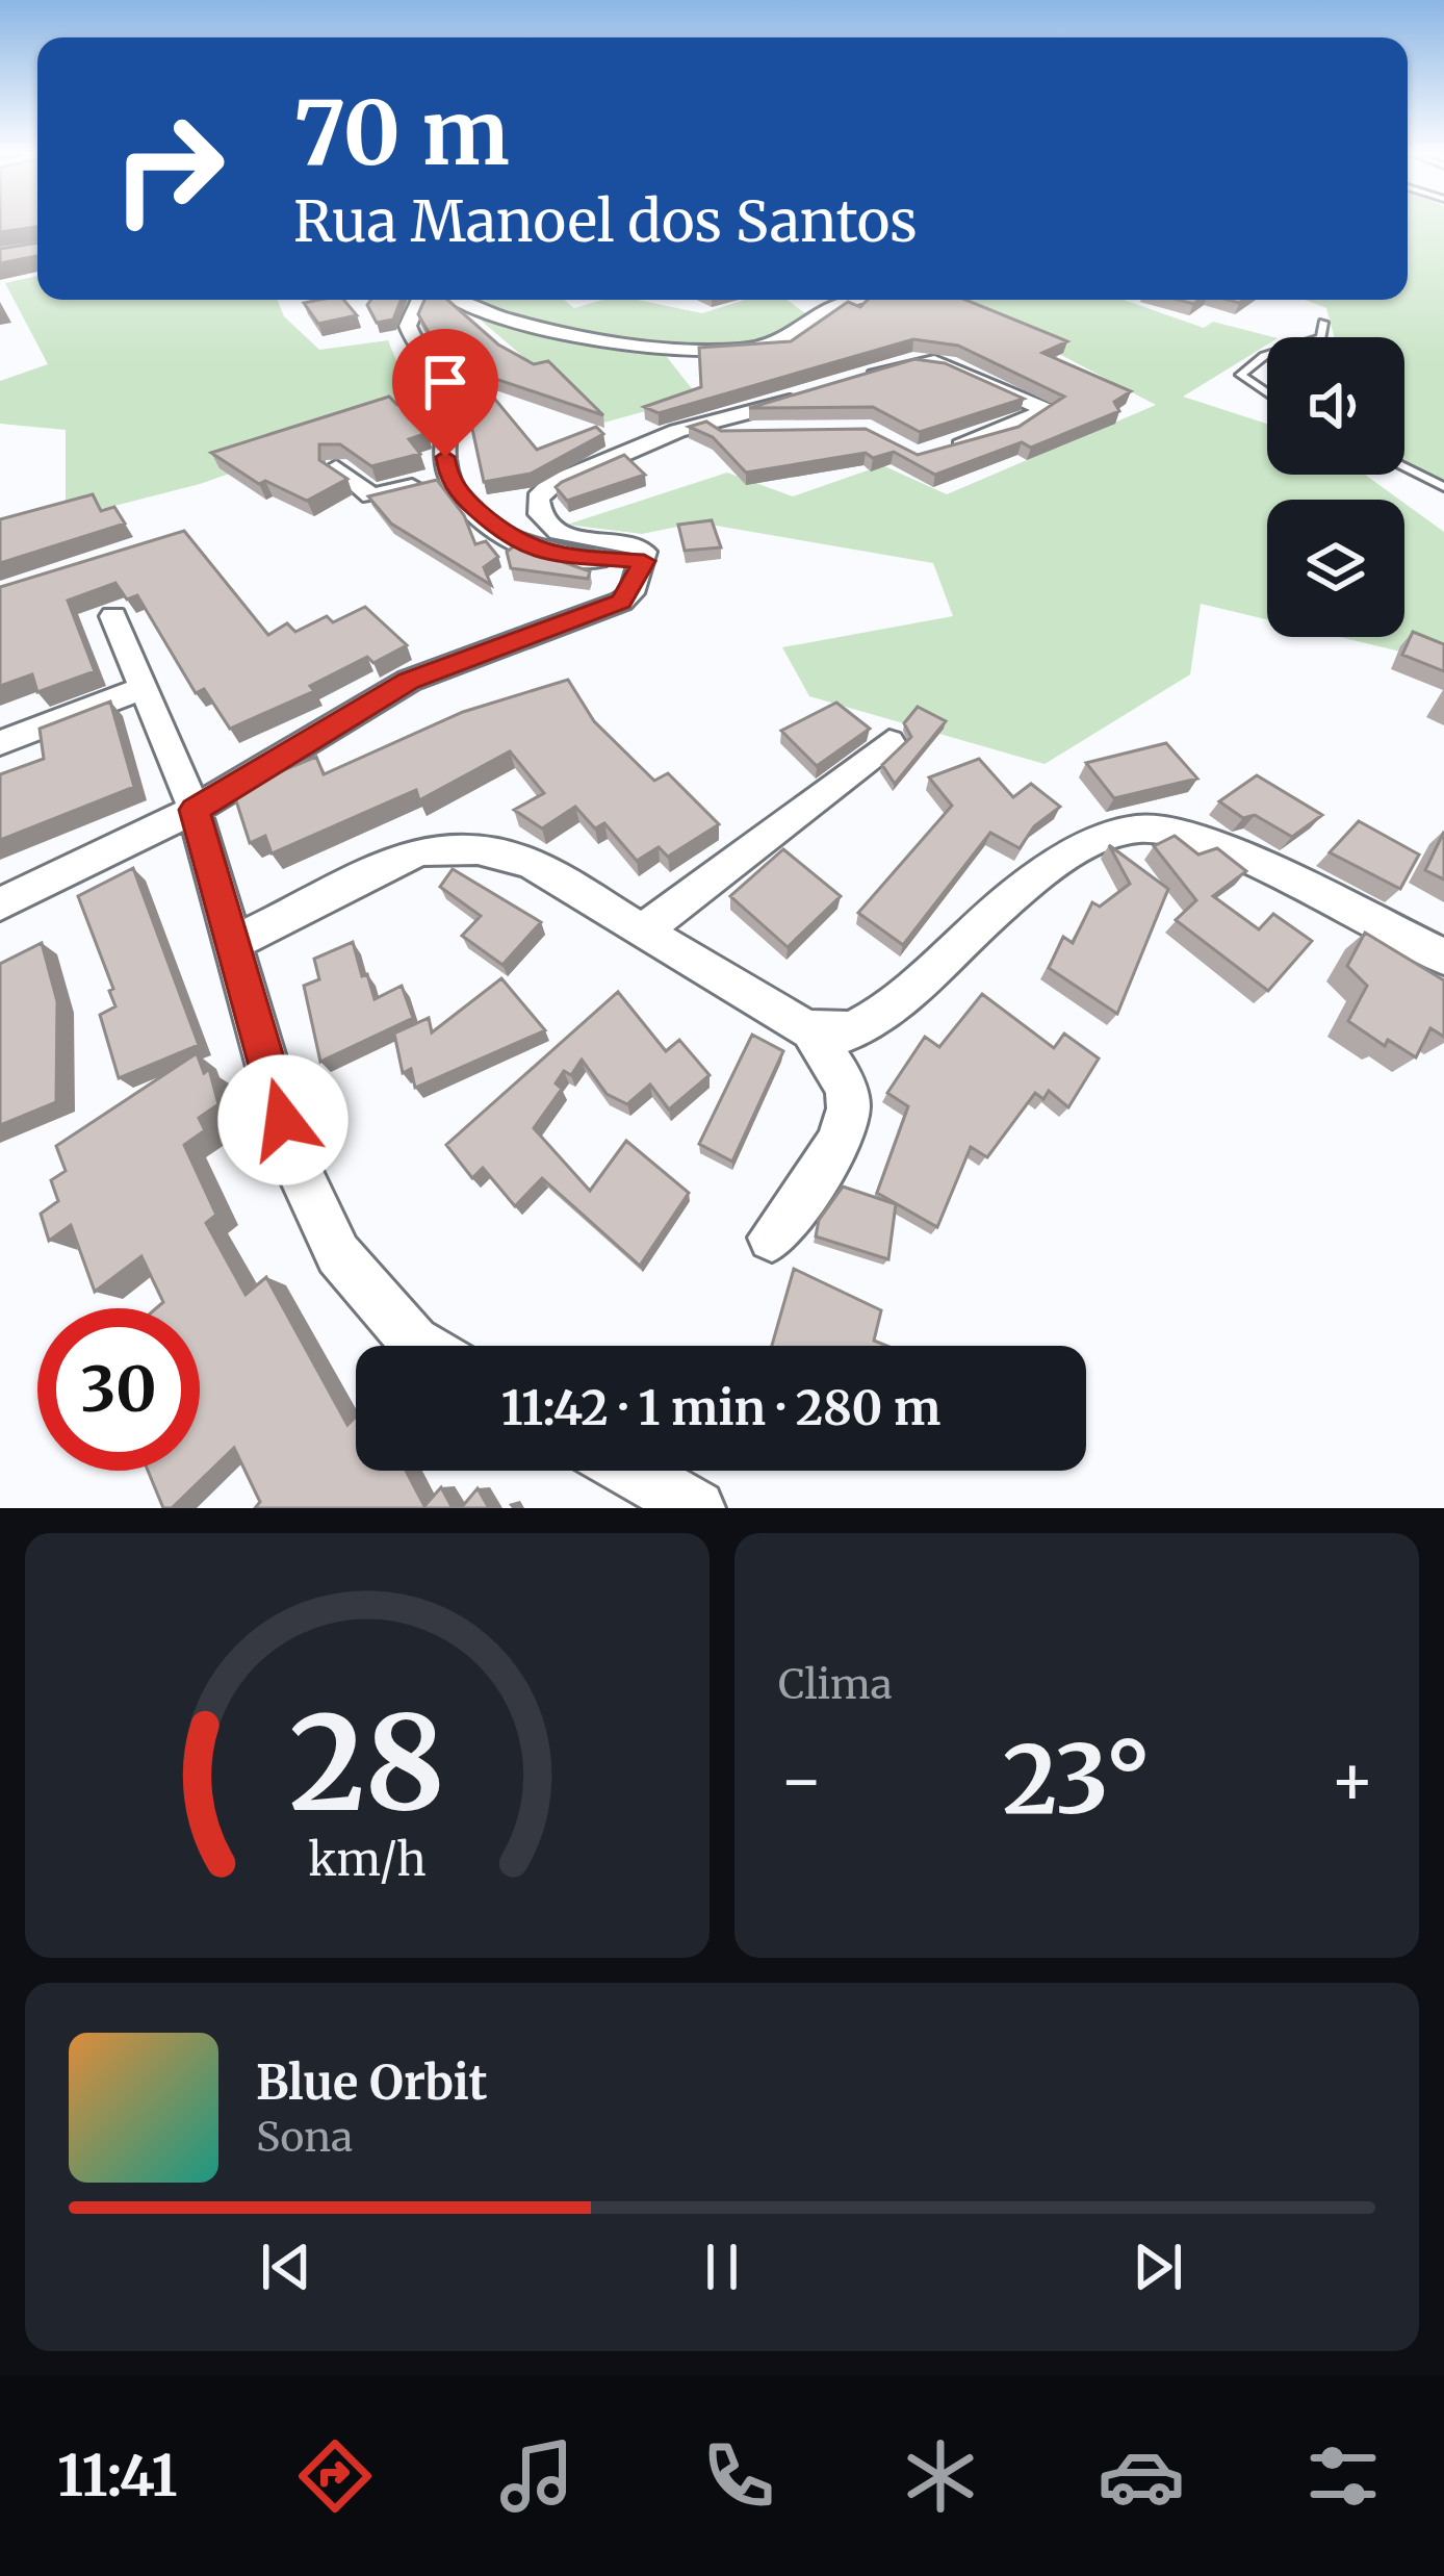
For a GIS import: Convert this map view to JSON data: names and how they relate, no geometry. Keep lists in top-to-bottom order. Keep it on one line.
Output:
{"page":{"turn":["70 m","Rua Manoel dos Santos"],"limit":"30","trip":"11:42 · 1 min · 280 m","tile":"Clima","heat":["−","23°","+"],"song":["Blue Orbit","Sona"],"tabs":"11:41","gauge":["28","km/h"]}}
